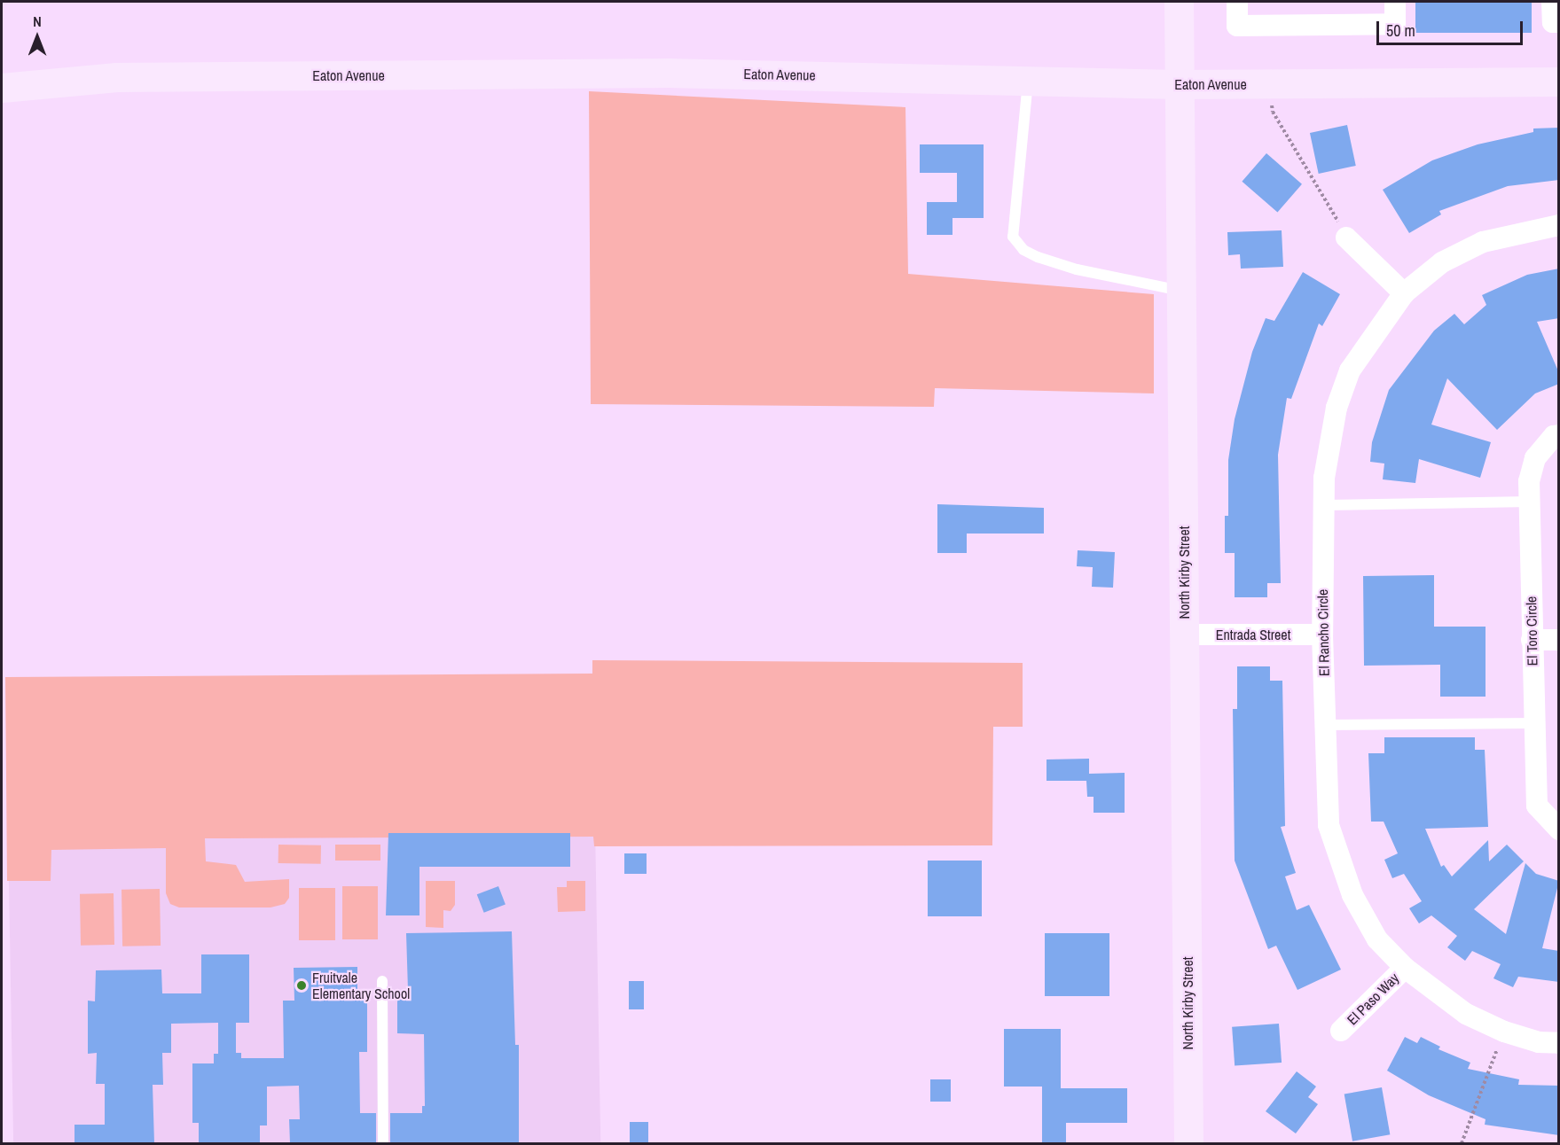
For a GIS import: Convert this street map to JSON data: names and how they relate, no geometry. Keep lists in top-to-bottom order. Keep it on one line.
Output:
{"streets":{"street":["Eaton Avenue","North Kirby Street","El Toro Circle","El Rancho Circle","Entrada Street","El Paso Way"]},"crossings":[["Eaton Avenue","North Kirby Street"],["North Kirby Street","Entrada Street"],["El Rancho Circle","Entrada Street"],["El Rancho Circle","El Paso Way"]],"places":["Fruitvale Elementary School"],"scale_bar":"50 m","north":"top"}
